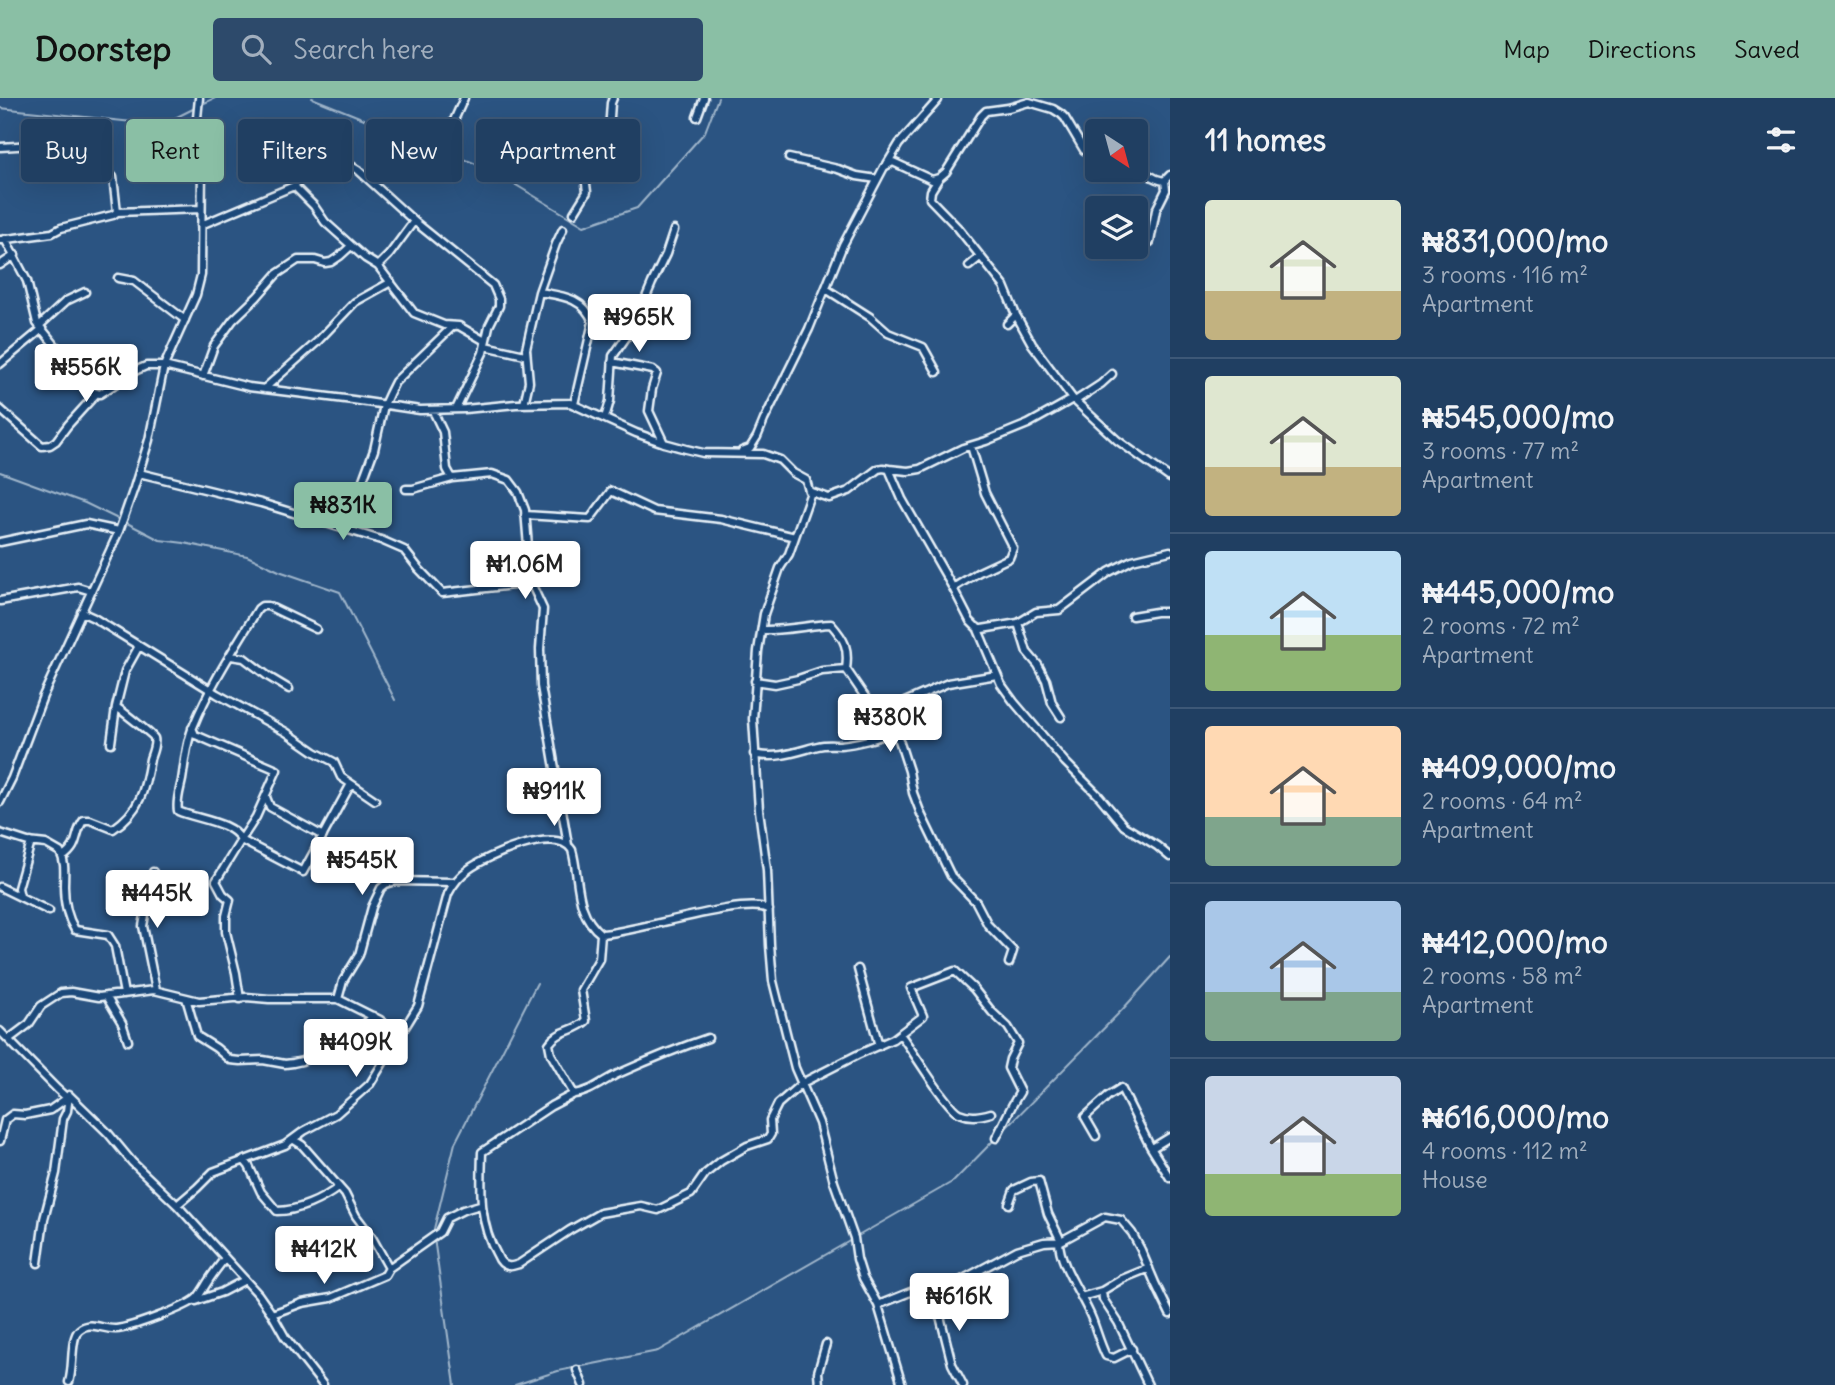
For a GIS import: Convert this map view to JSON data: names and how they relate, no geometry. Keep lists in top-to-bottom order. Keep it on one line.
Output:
{"north":"bottom right","page":{"header":"Doorstep","search":"Search here","nav":["Map","Directions","Saved"],"heading":"11 homes","chip":["Buy","Rent","Filters","New","Apartment"],"list":[{"name":"₦831,000/mo","note":"3 rooms · 116 m² · Apartment"},{"name":"₦545,000/mo","note":"3 rooms · 77 m² · Apartment"},{"name":"₦445,000/mo","note":"2 rooms · 72 m² · Apartment"},{"name":"₦409,000/mo","note":"2 rooms · 64 m² · Apartment"},{"name":"₦412,000/mo","note":"2 rooms · 58 m² · Apartment"},{"name":"₦616,000/mo","note":"4 rooms · 112 m² · House"}],"price":["₦965K","₦556K","₦831K","₦1.06M","₦380K","₦911K","₦545K","₦445K","₦409K","₦412K","₦616K"]}}
